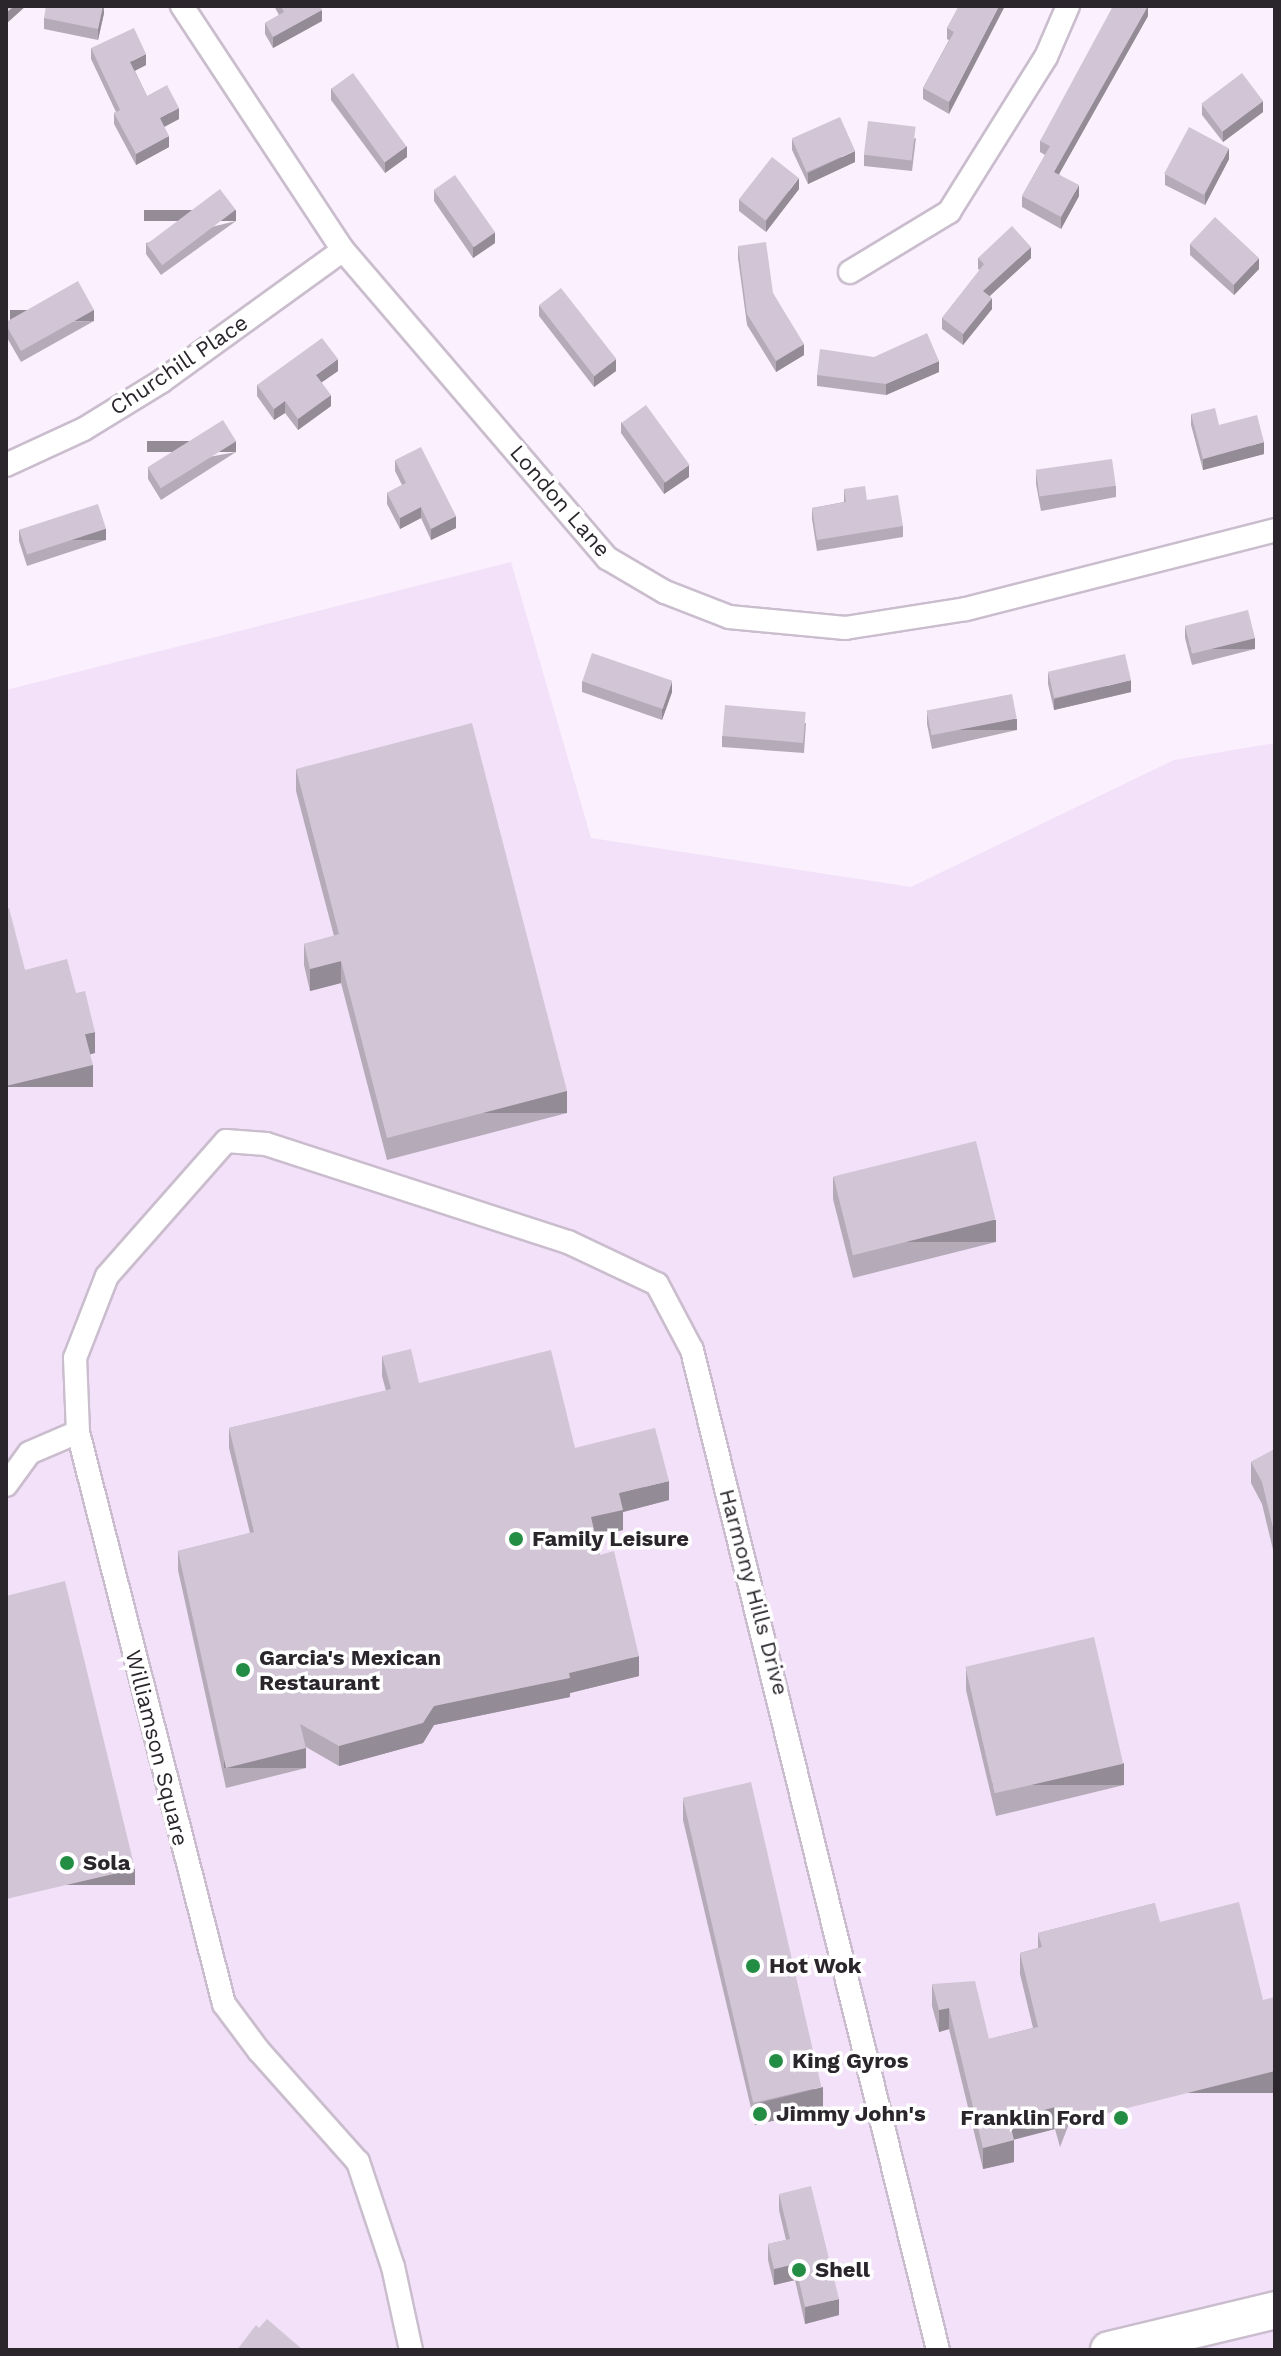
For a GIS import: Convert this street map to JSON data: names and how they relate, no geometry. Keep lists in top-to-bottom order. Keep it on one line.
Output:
{"streets":{"street":["Churchill Place","London Lane","Harmony Hills Drive","Williamson Square"]},"crossings":[["Churchill Place","London Lane"],["Harmony Hills Drive","Williamson Square"]],"places":["Family Leisure","Garcia's Mexican Restaurant","Sola","Hot Wok","King Gyros","Jimmy John's","Franklin Ford","Shell"]}
